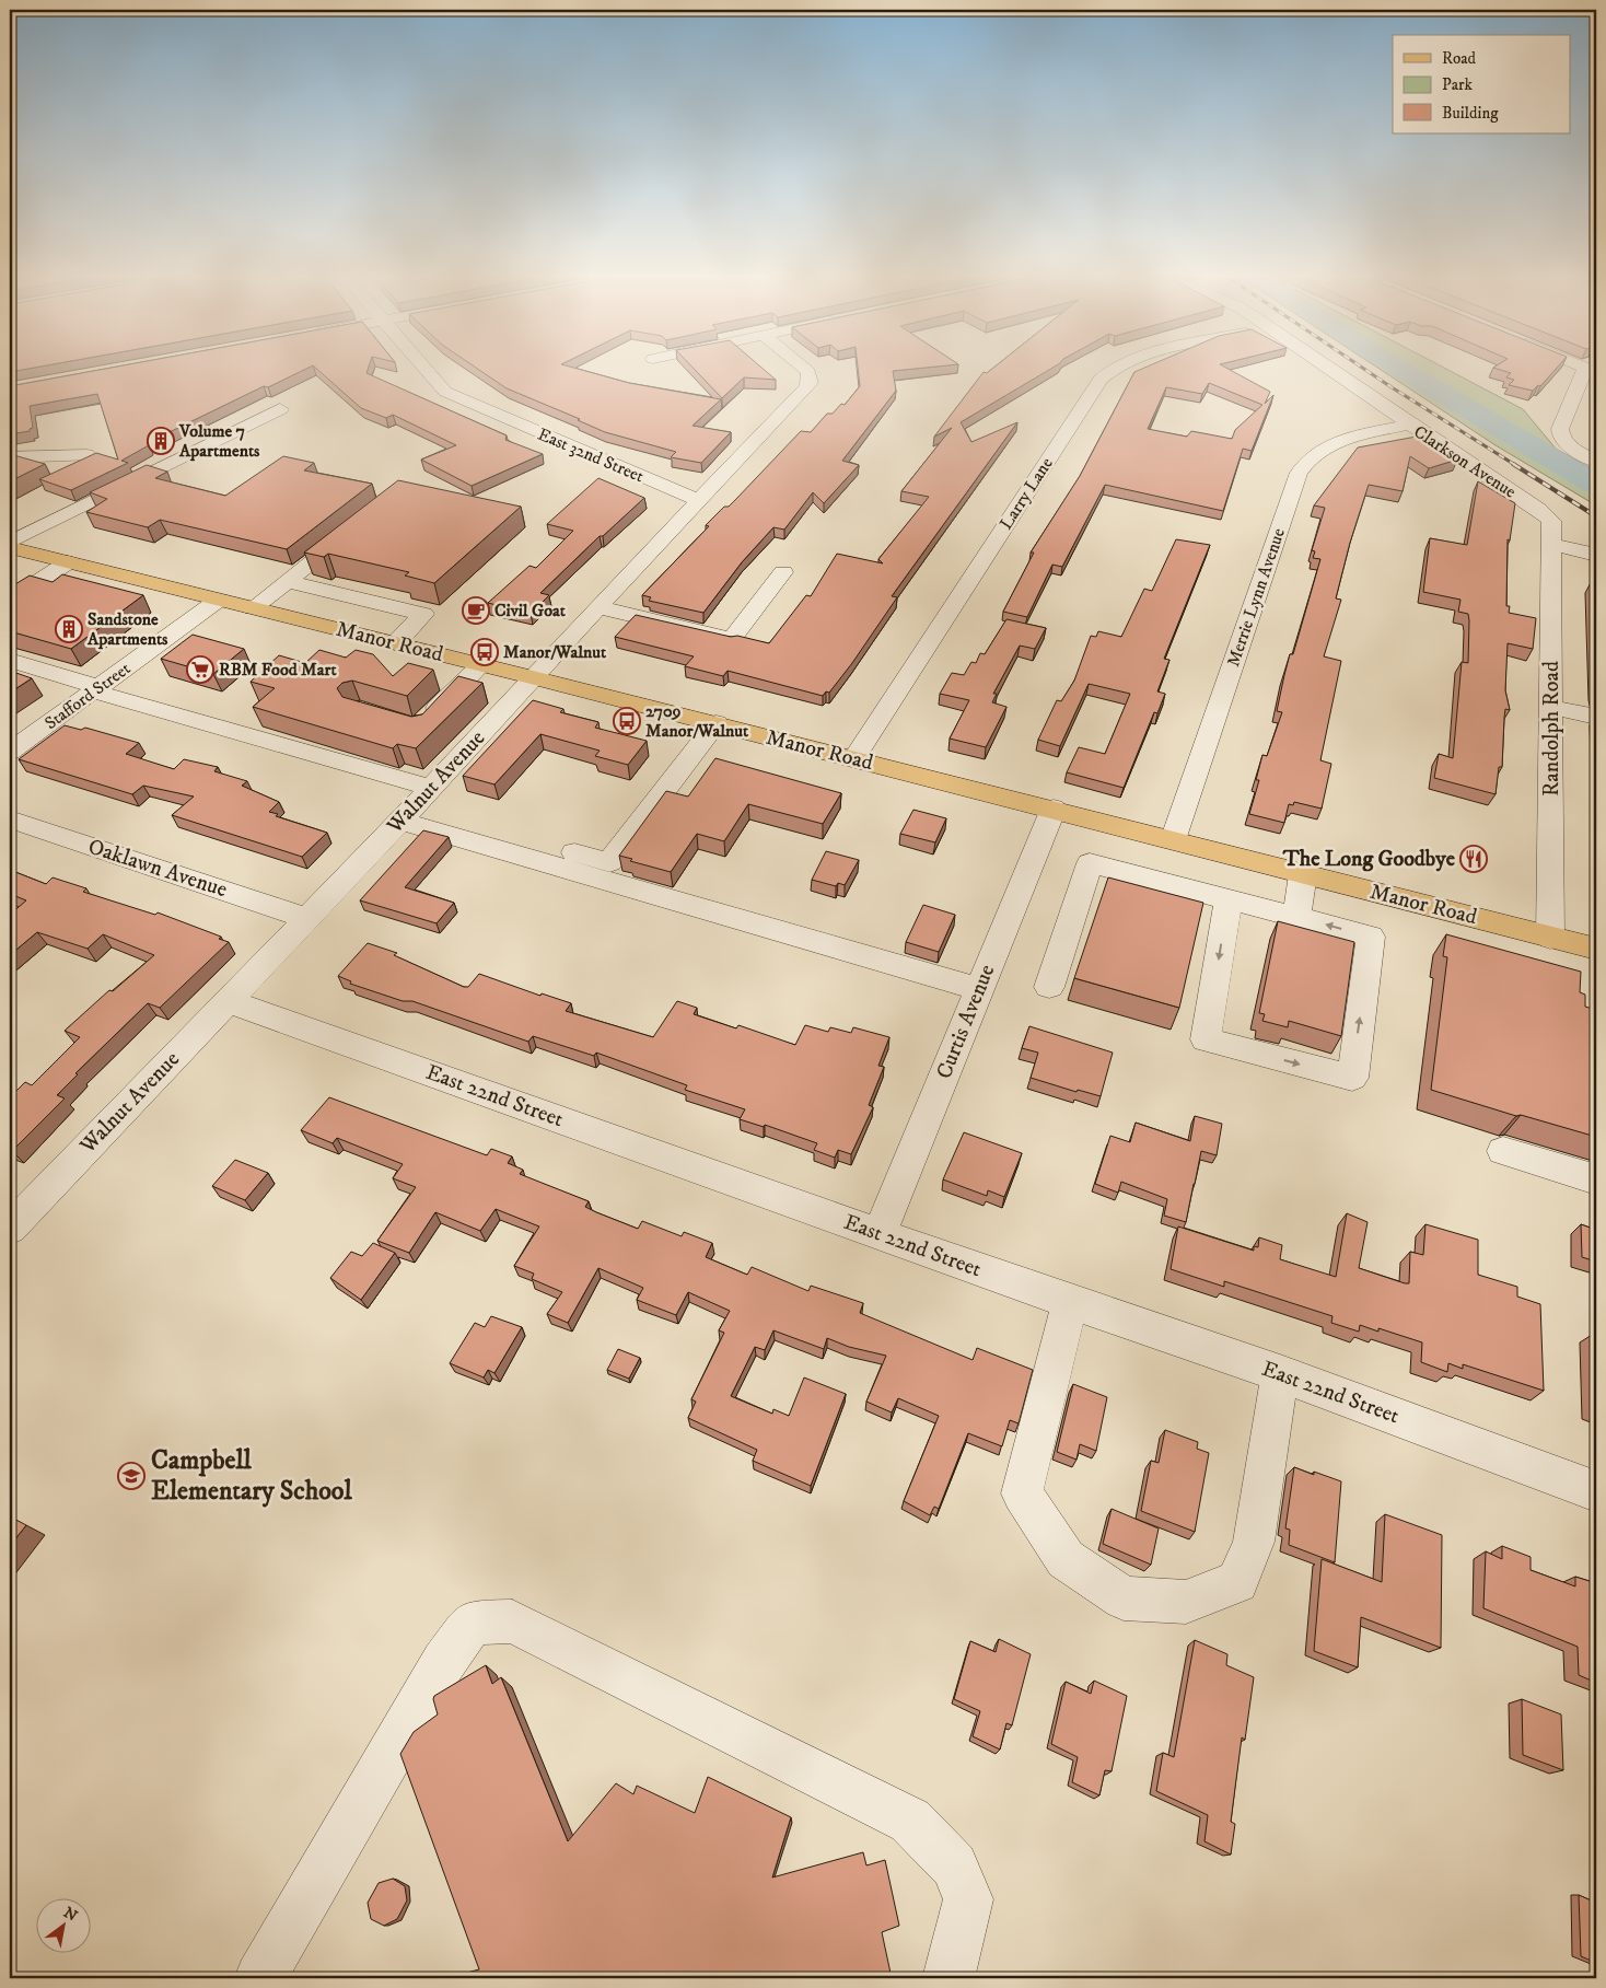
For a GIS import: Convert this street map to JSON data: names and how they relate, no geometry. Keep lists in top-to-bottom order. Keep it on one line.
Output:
{"streets":{"main road":["Manor Road"],"street":["East 32nd Street","Clarkson Avenue","Larry Lane","Merrie Lynn Avenue","Stafford Street","Randolph Road","Walnut Avenue","Oaklawn Avenue","Curtis Avenue","East 22nd Street"]},"crossings":[["East 32nd Street","Walnut Avenue"],["Clarkson Avenue","Merrie Lynn Avenue"],["Clarkson Avenue","Randolph Road"],["Larry Lane","Manor Road"],["Merrie Lynn Avenue","Manor Road"],["Manor Road","Stafford Street"],["Manor Road","Randolph Road"],["Manor Road","Walnut Avenue"],["Manor Road","Curtis Avenue"],["Walnut Avenue","Oaklawn Avenue"],["Walnut Avenue","East 22nd Street"],["Curtis Avenue","East 22nd Street"]],"places":{"building":["Volume 7 Apartments","Sandstone Apartments"],"cafe":["Civil Goat"],"bus stop":["Manor/Walnut","2709 Manor/Walnut"],"supermarket":["RBM Food Mart"],"restaurant":["The Long Goodbye"],"school or university":["Campbell Elementary School"]},"legend":["Road","Park","Building"],"north":"top right"}
